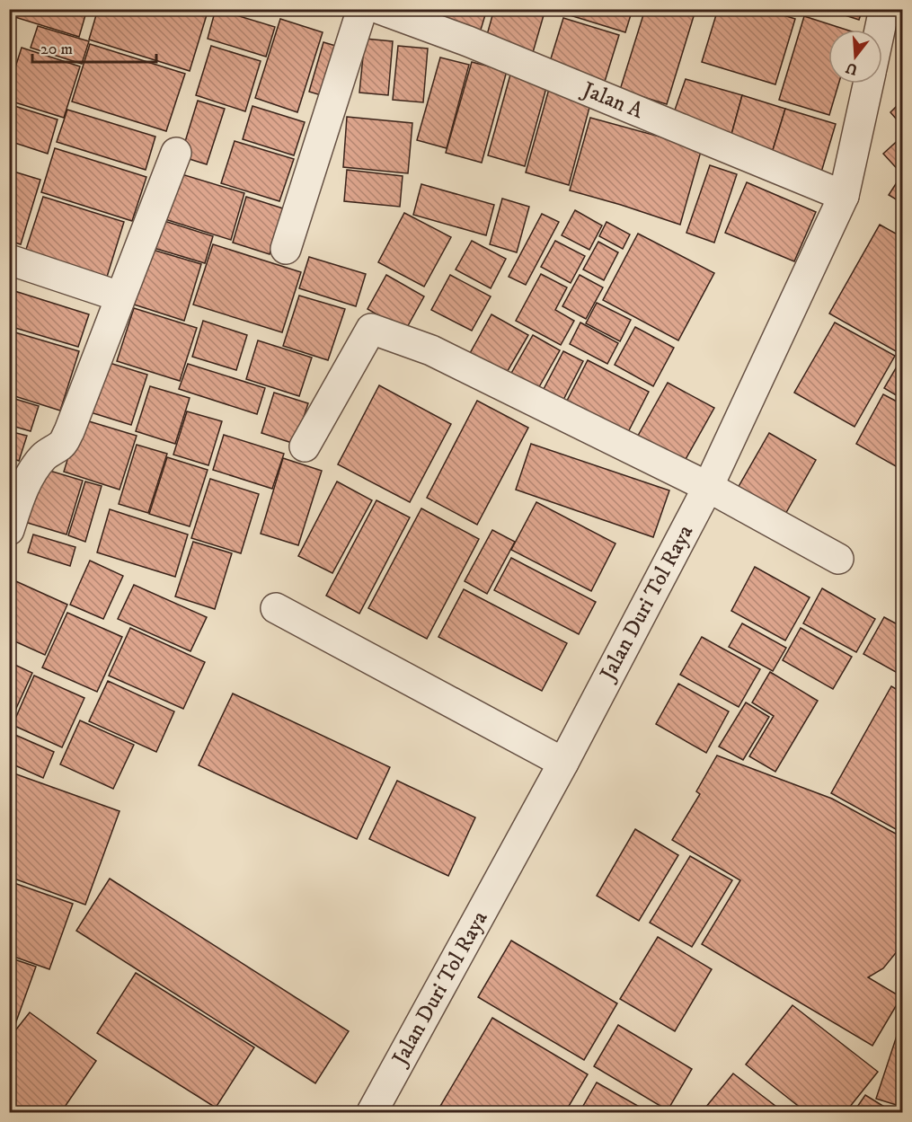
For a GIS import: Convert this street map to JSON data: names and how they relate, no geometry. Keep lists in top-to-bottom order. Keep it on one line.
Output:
{"streets":{"street":["Jalan A","Jalan Duri Tol Raya"]},"crossings":[["Jalan A","Jalan Duri Tol Raya"]],"scale_bar":"20 m","north":"bottom"}
